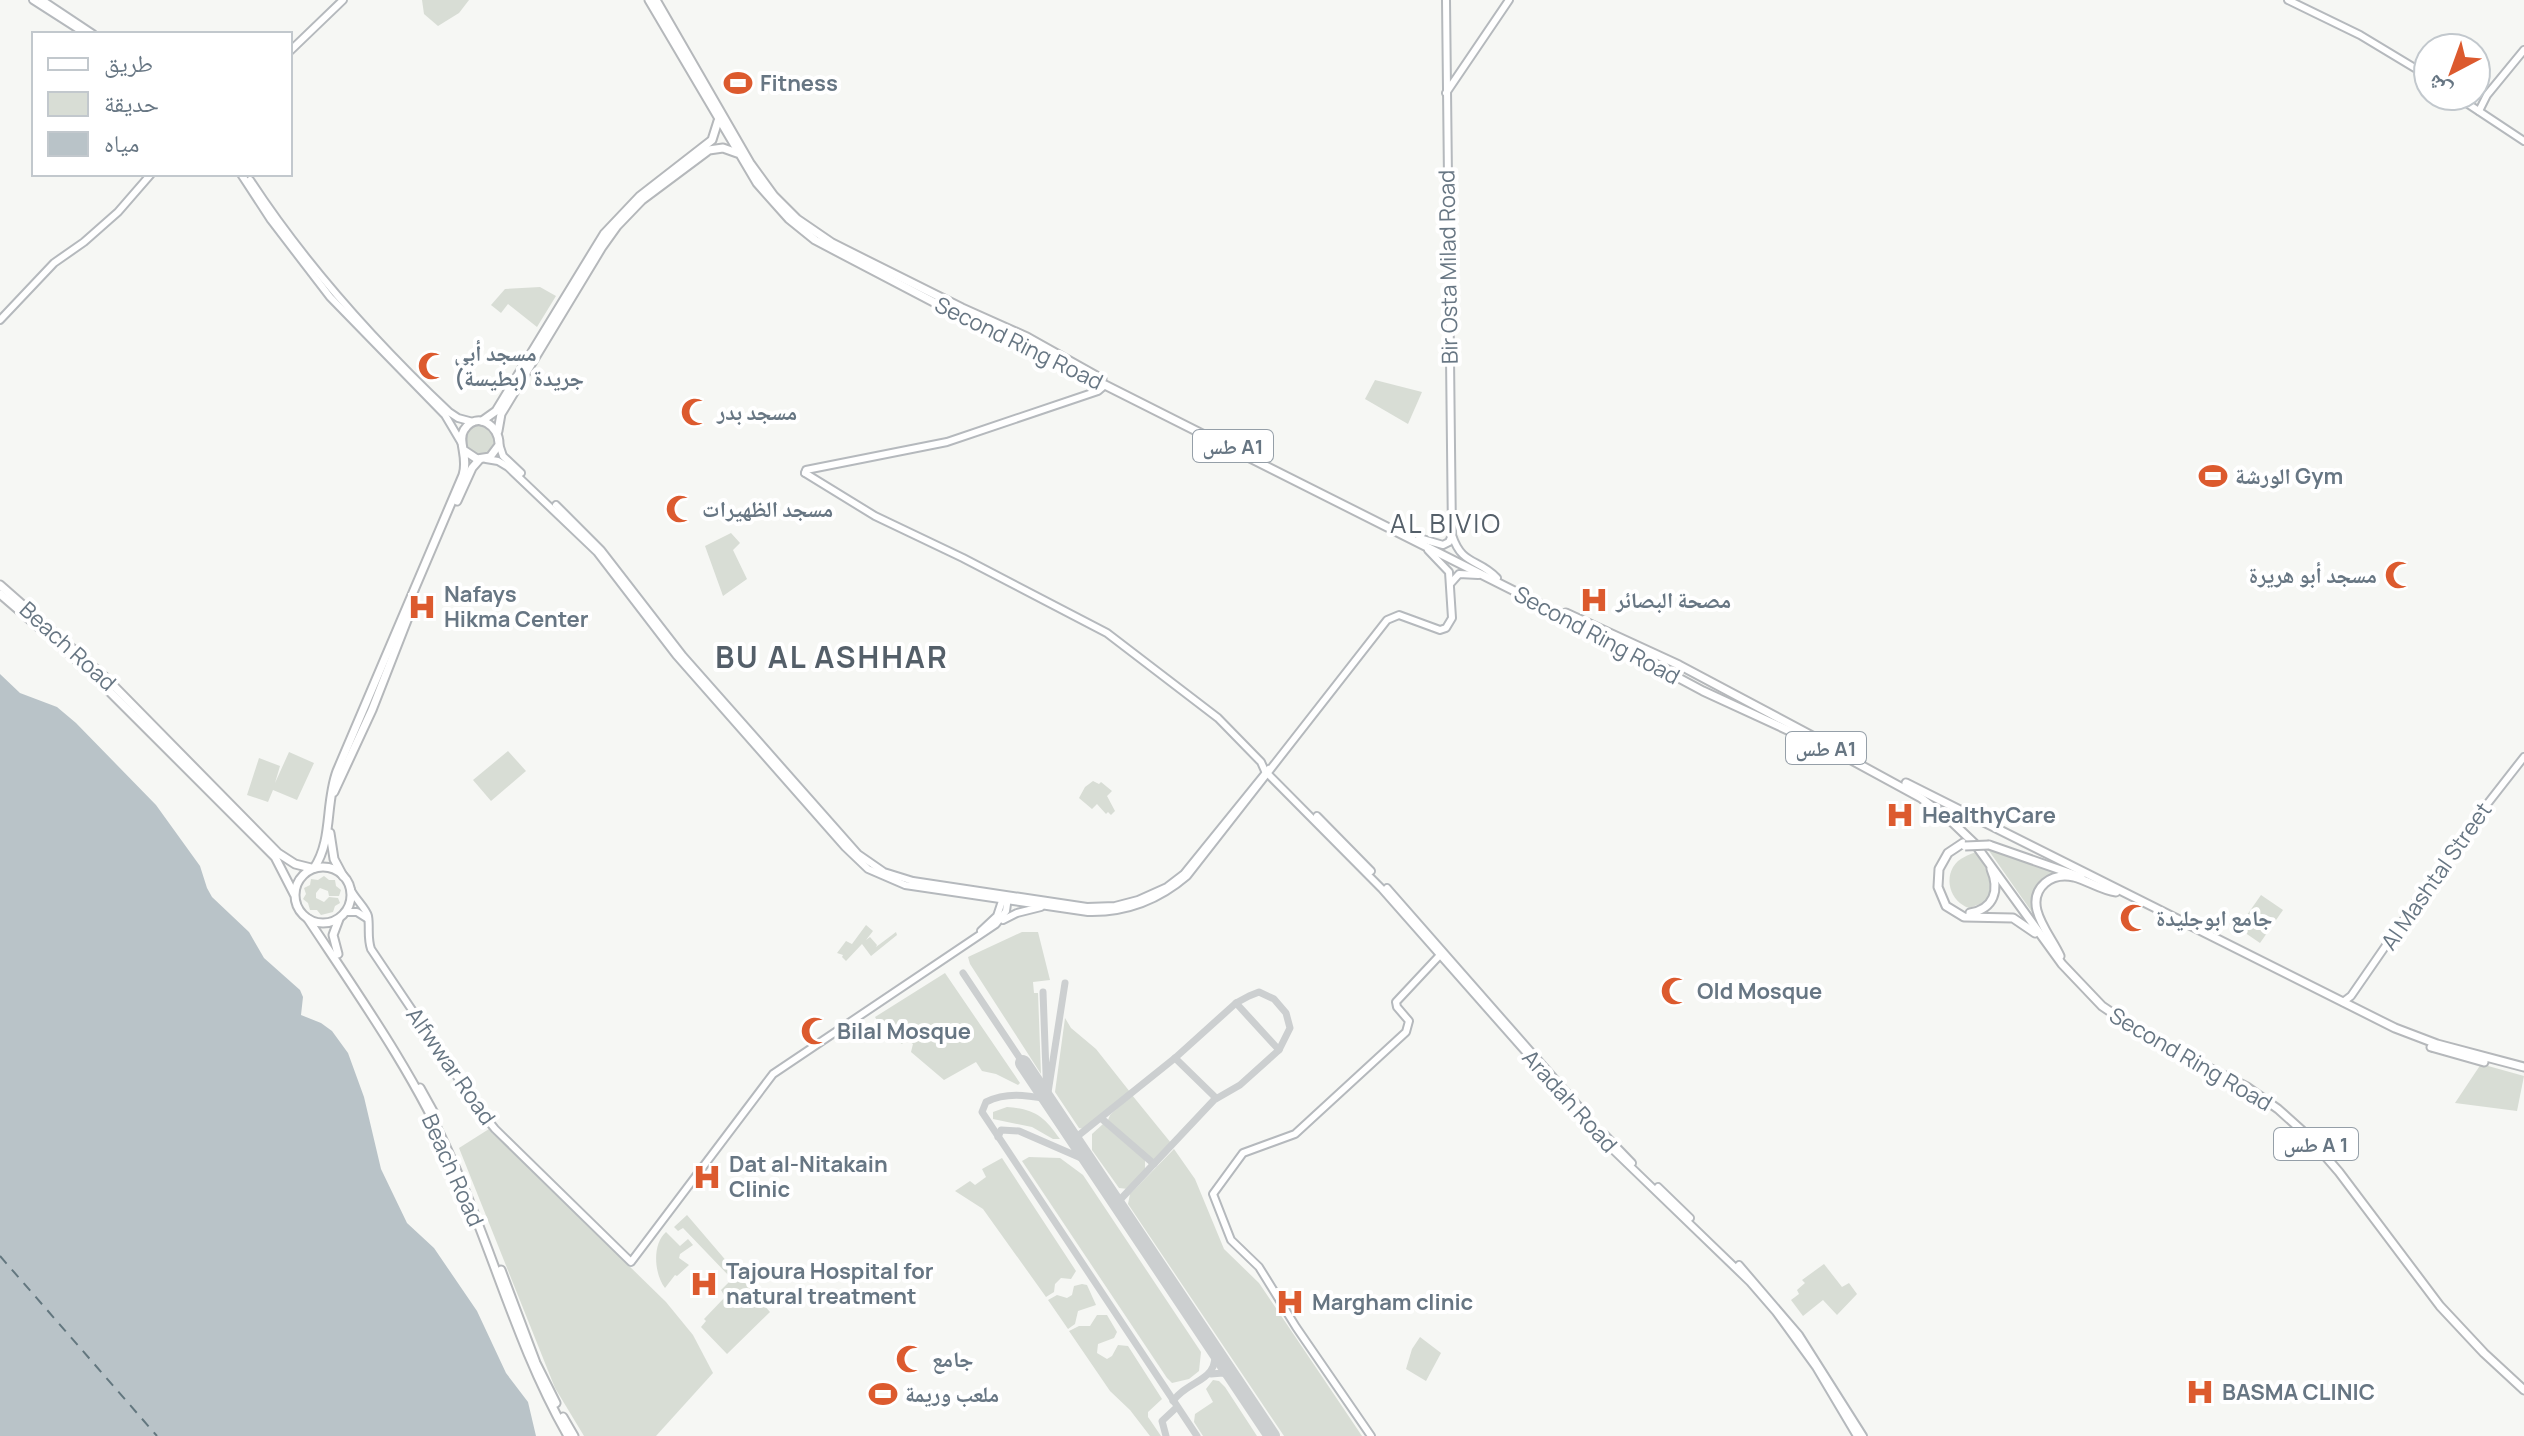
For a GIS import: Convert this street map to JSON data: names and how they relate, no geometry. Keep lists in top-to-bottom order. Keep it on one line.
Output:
{"streets":{"highway":["Second Ring Road","طس A1","Beach Road","طس A 1"],"main road":["Bir Osta Milad Road","Al Mashtal Street","Alfwwar Road","Aradah Road"]},"crossings":[["Second Ring Road","Aradah Road"],["Beach Road","Alfwwar Road"]],"districts":["AL BIVIO","BU AL ASHHAR"],"places":{"sports":["Fitness","الورشة Gym","ملعب وريمة"],"mosque":["مسجد أبي جريدة (بطيسة)","مسجد بدر","مسجد الظهيرات","مسجد أبو هريرة","جامع ابوجليدة","Old Mosque","Bilal Mosque","جامع"],"hospital":["مصحة البصائر","Nafays Hikma Center","HealthyCare","Dat al-Nitakain Clinic","Tajoura Hospital for natural treatment","Margham clinic","BASMA CLINIC"]},"legend":["طريق","حديقة","مياه"],"north":"bottom left"}
